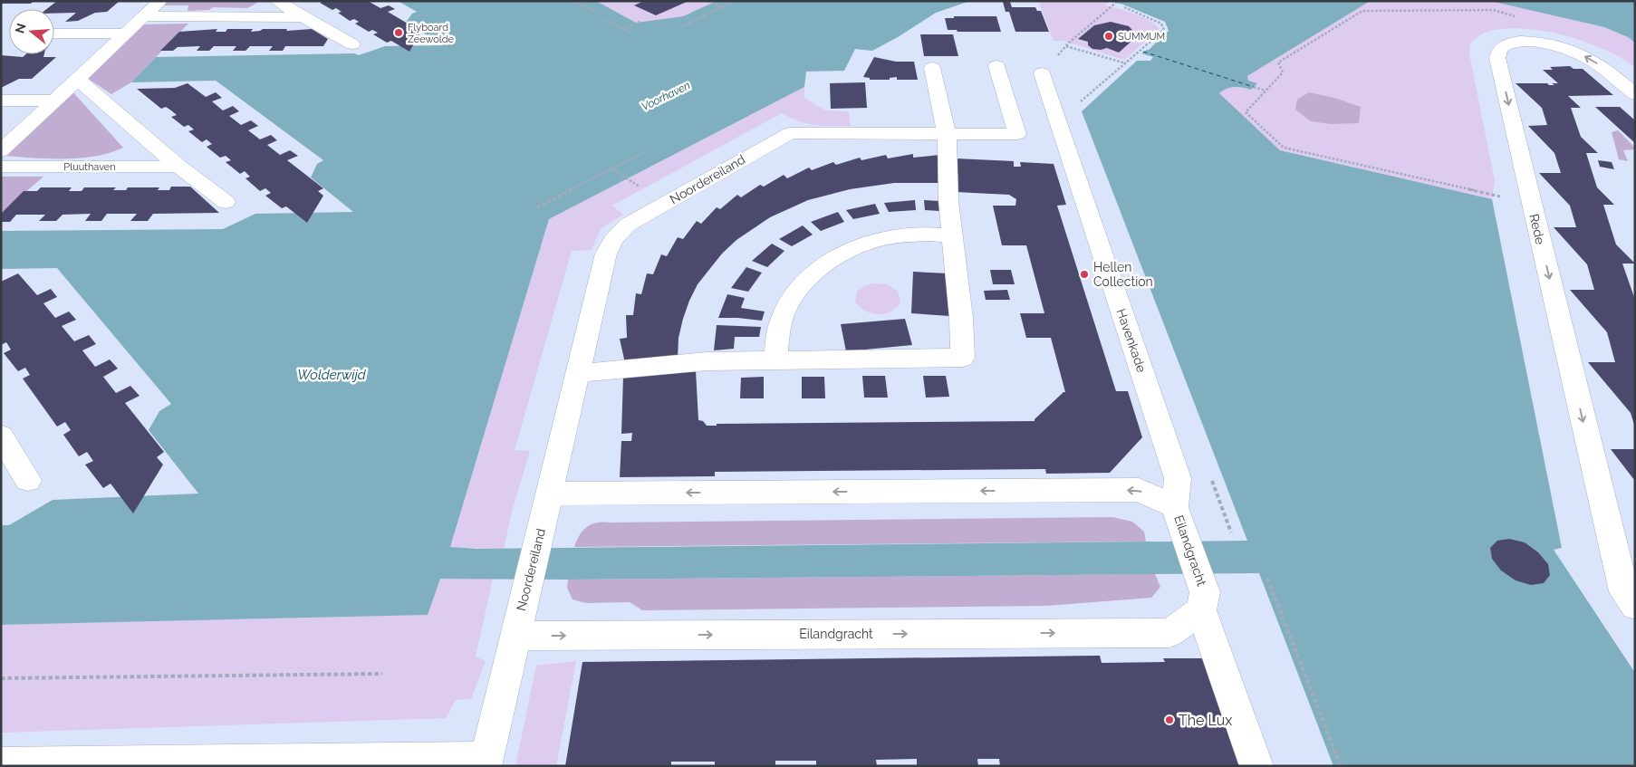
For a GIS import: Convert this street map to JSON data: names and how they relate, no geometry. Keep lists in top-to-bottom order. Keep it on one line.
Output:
{"streets":{"street":["Pluuthaven","Noordereiland","Rede","Havenkade","Eilandgracht"]},"crossings":[["Noordereiland","Eilandgracht"],["Havenkade","Eilandgracht"]],"water":["Voorhaven","Wolderwijd"],"places":["Flyboard Zeewolde","SUMMUM","Hellen Collection","The Lux"],"north":"left"}
